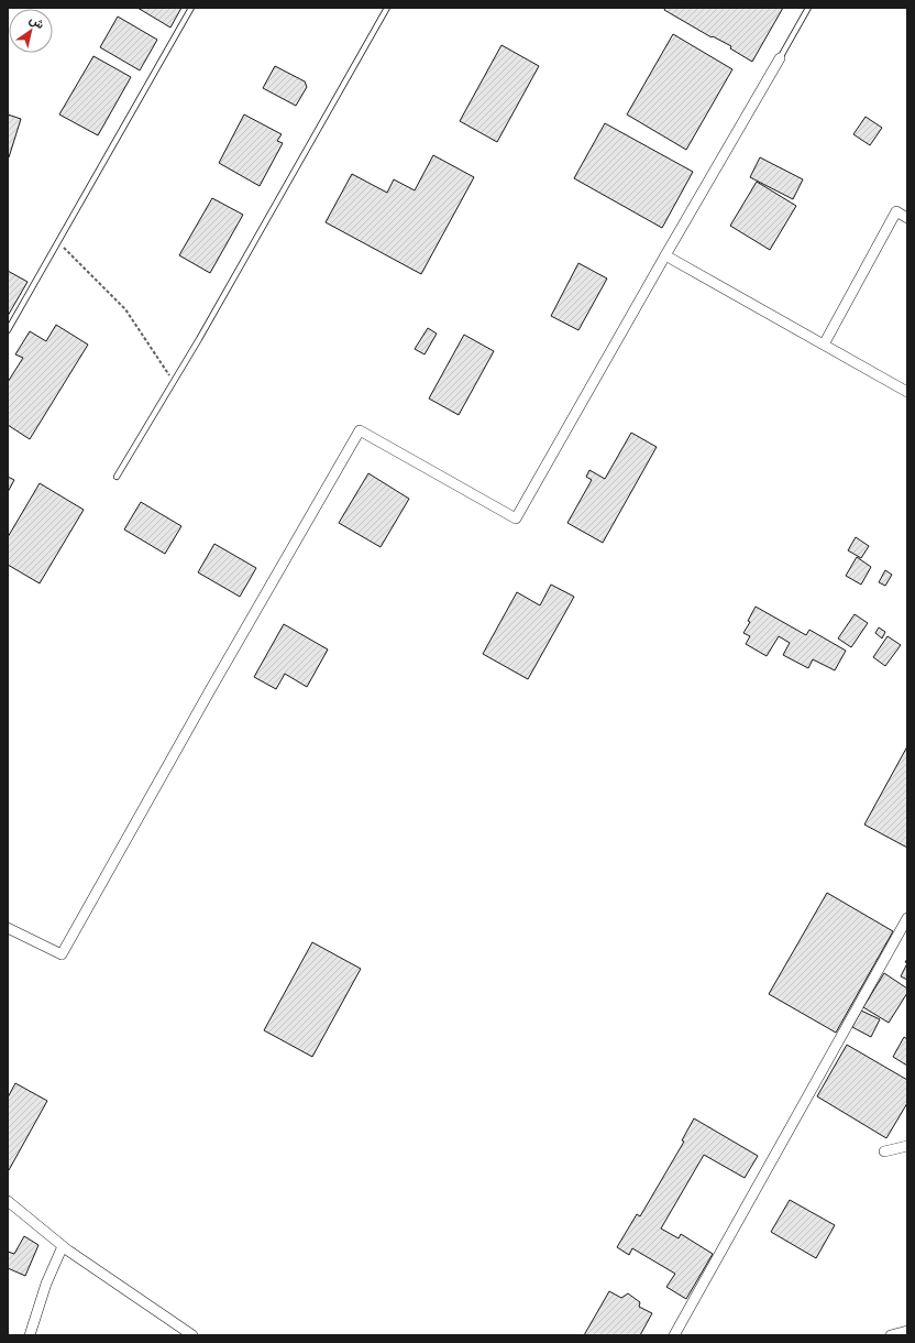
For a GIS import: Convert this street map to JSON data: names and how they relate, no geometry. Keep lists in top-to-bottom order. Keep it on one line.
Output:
{"north":"top right"}
